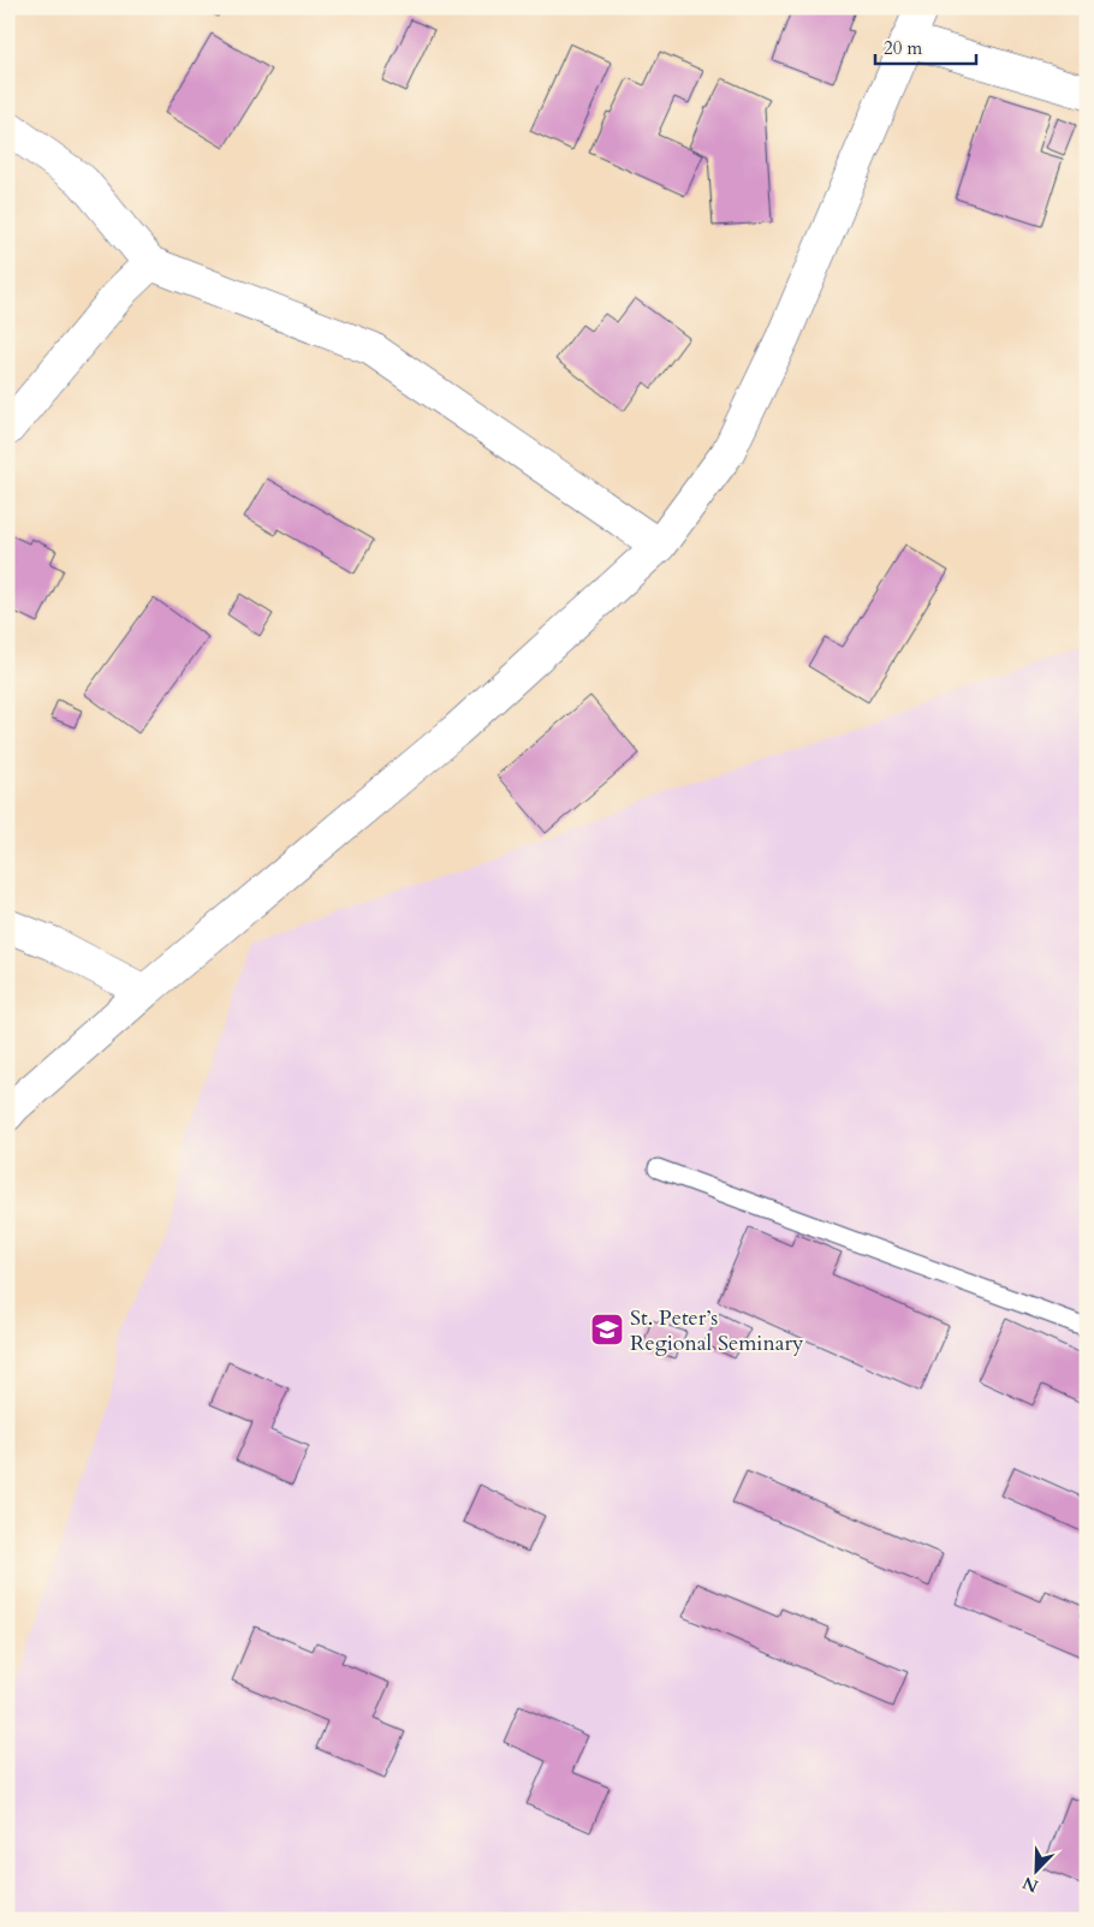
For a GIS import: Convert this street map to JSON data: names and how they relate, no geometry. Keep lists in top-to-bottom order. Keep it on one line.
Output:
{"places":{"school or university":["St. Peter’s Regional Seminary"]},"scale_bar":"20 m","north":"bottom left"}
